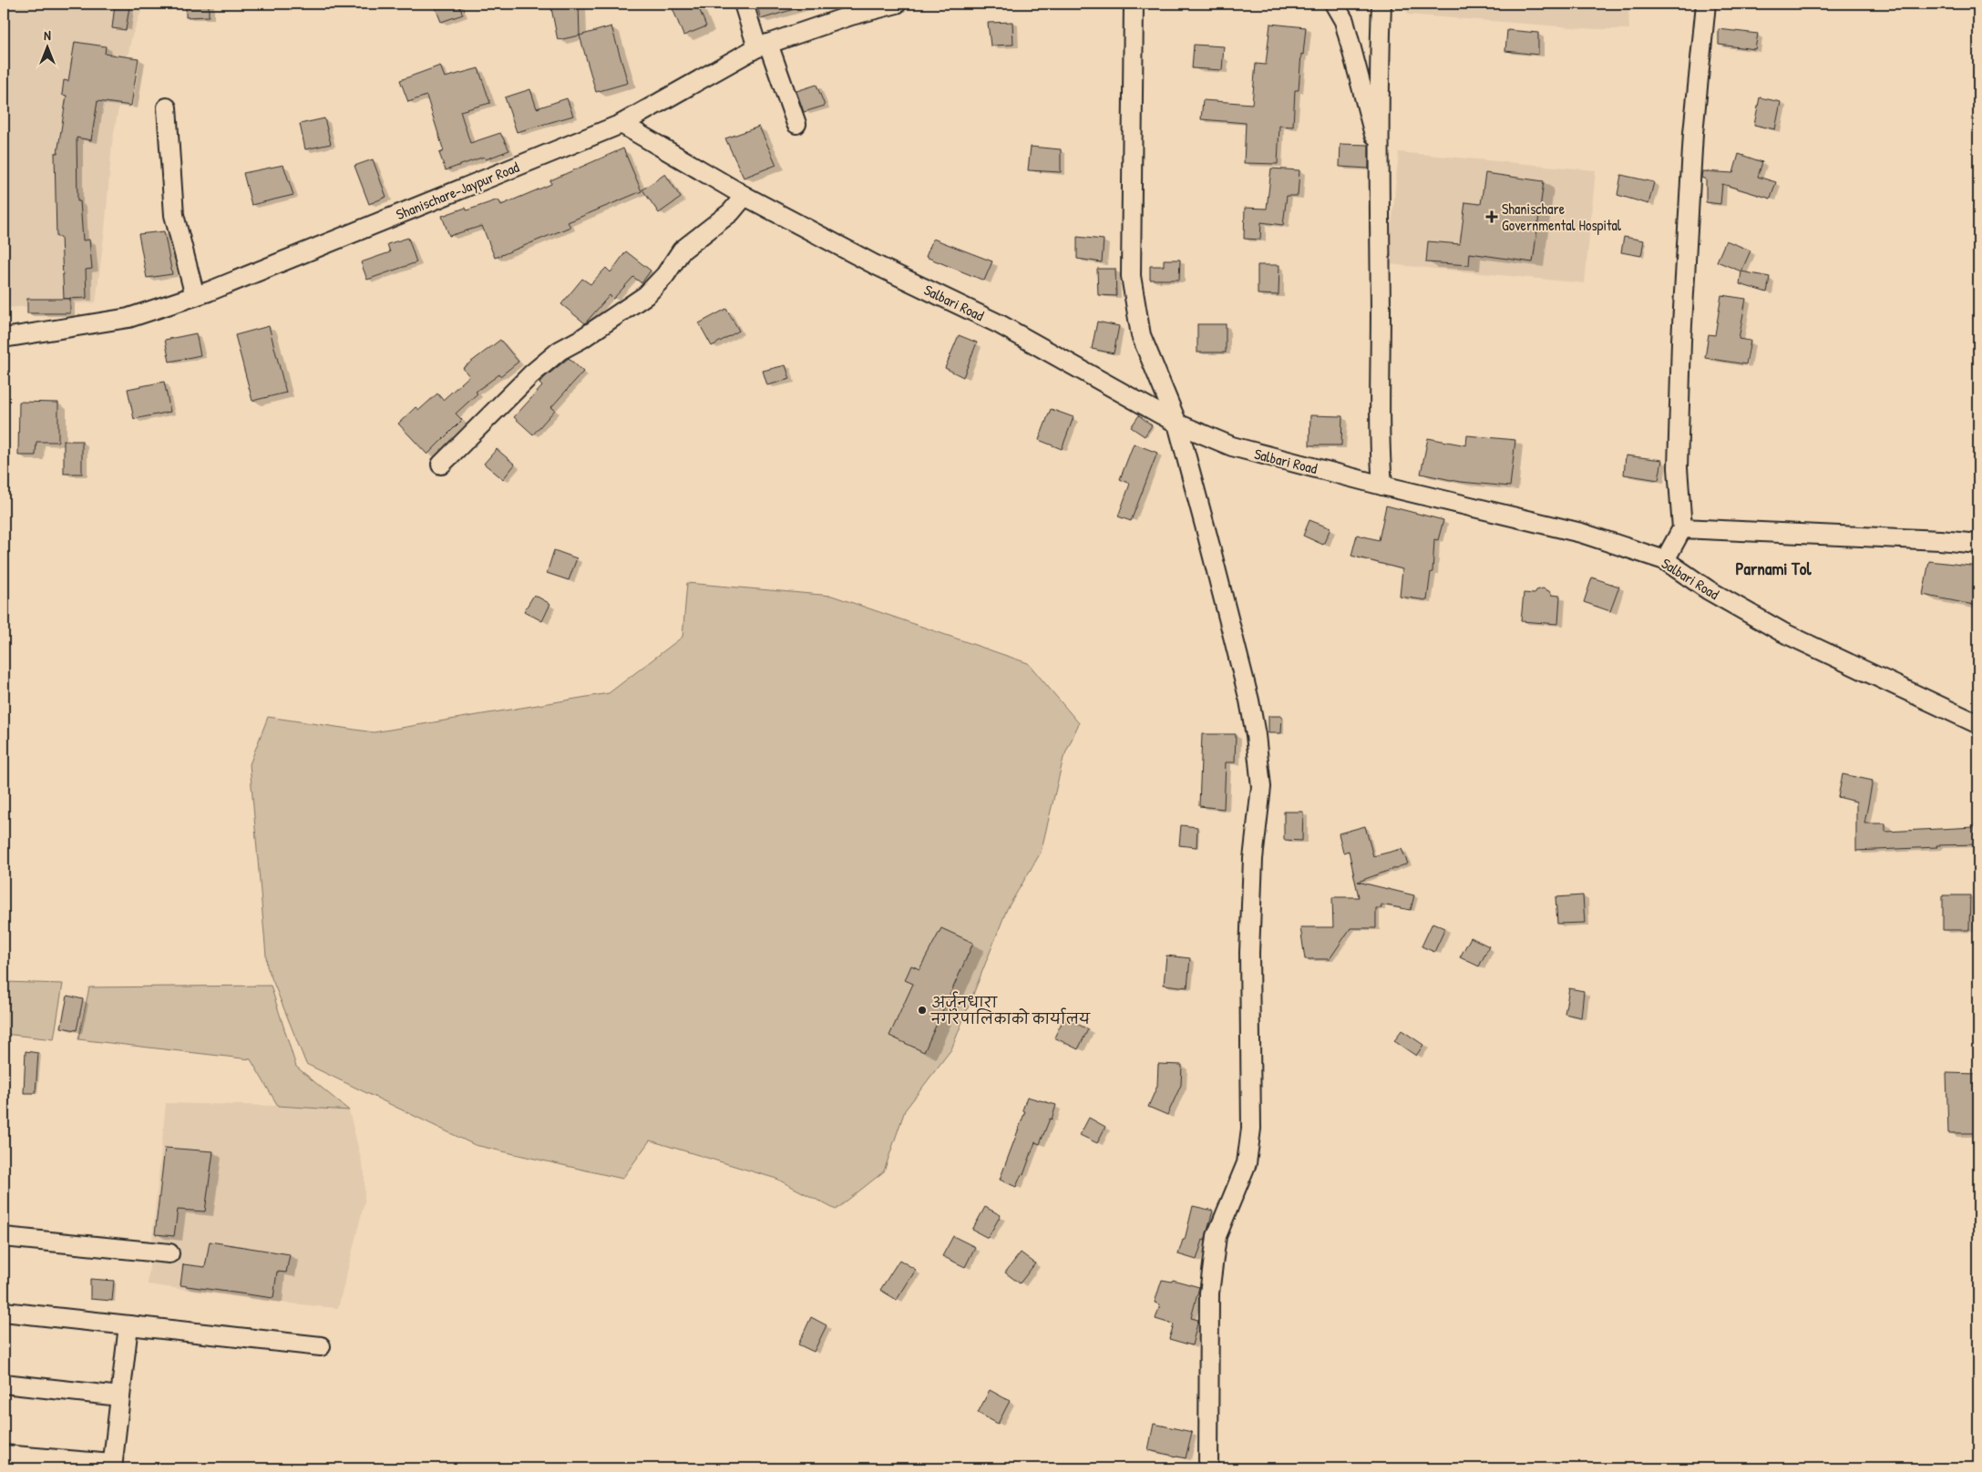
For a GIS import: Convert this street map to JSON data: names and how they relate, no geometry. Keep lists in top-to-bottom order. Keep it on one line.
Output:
{"streets":{"street":["Shanischare-Jaypur Road","Salbari Road"]},"crossings":[["Shanischare-Jaypur Road","Salbari Road"]],"districts":["Parnami Tol"],"places":{"health":["Shanischare Governmental Hospital"],"other":["अर्जुनधारा नगरपालिकाको कार्यालय"]},"north":"top"}
